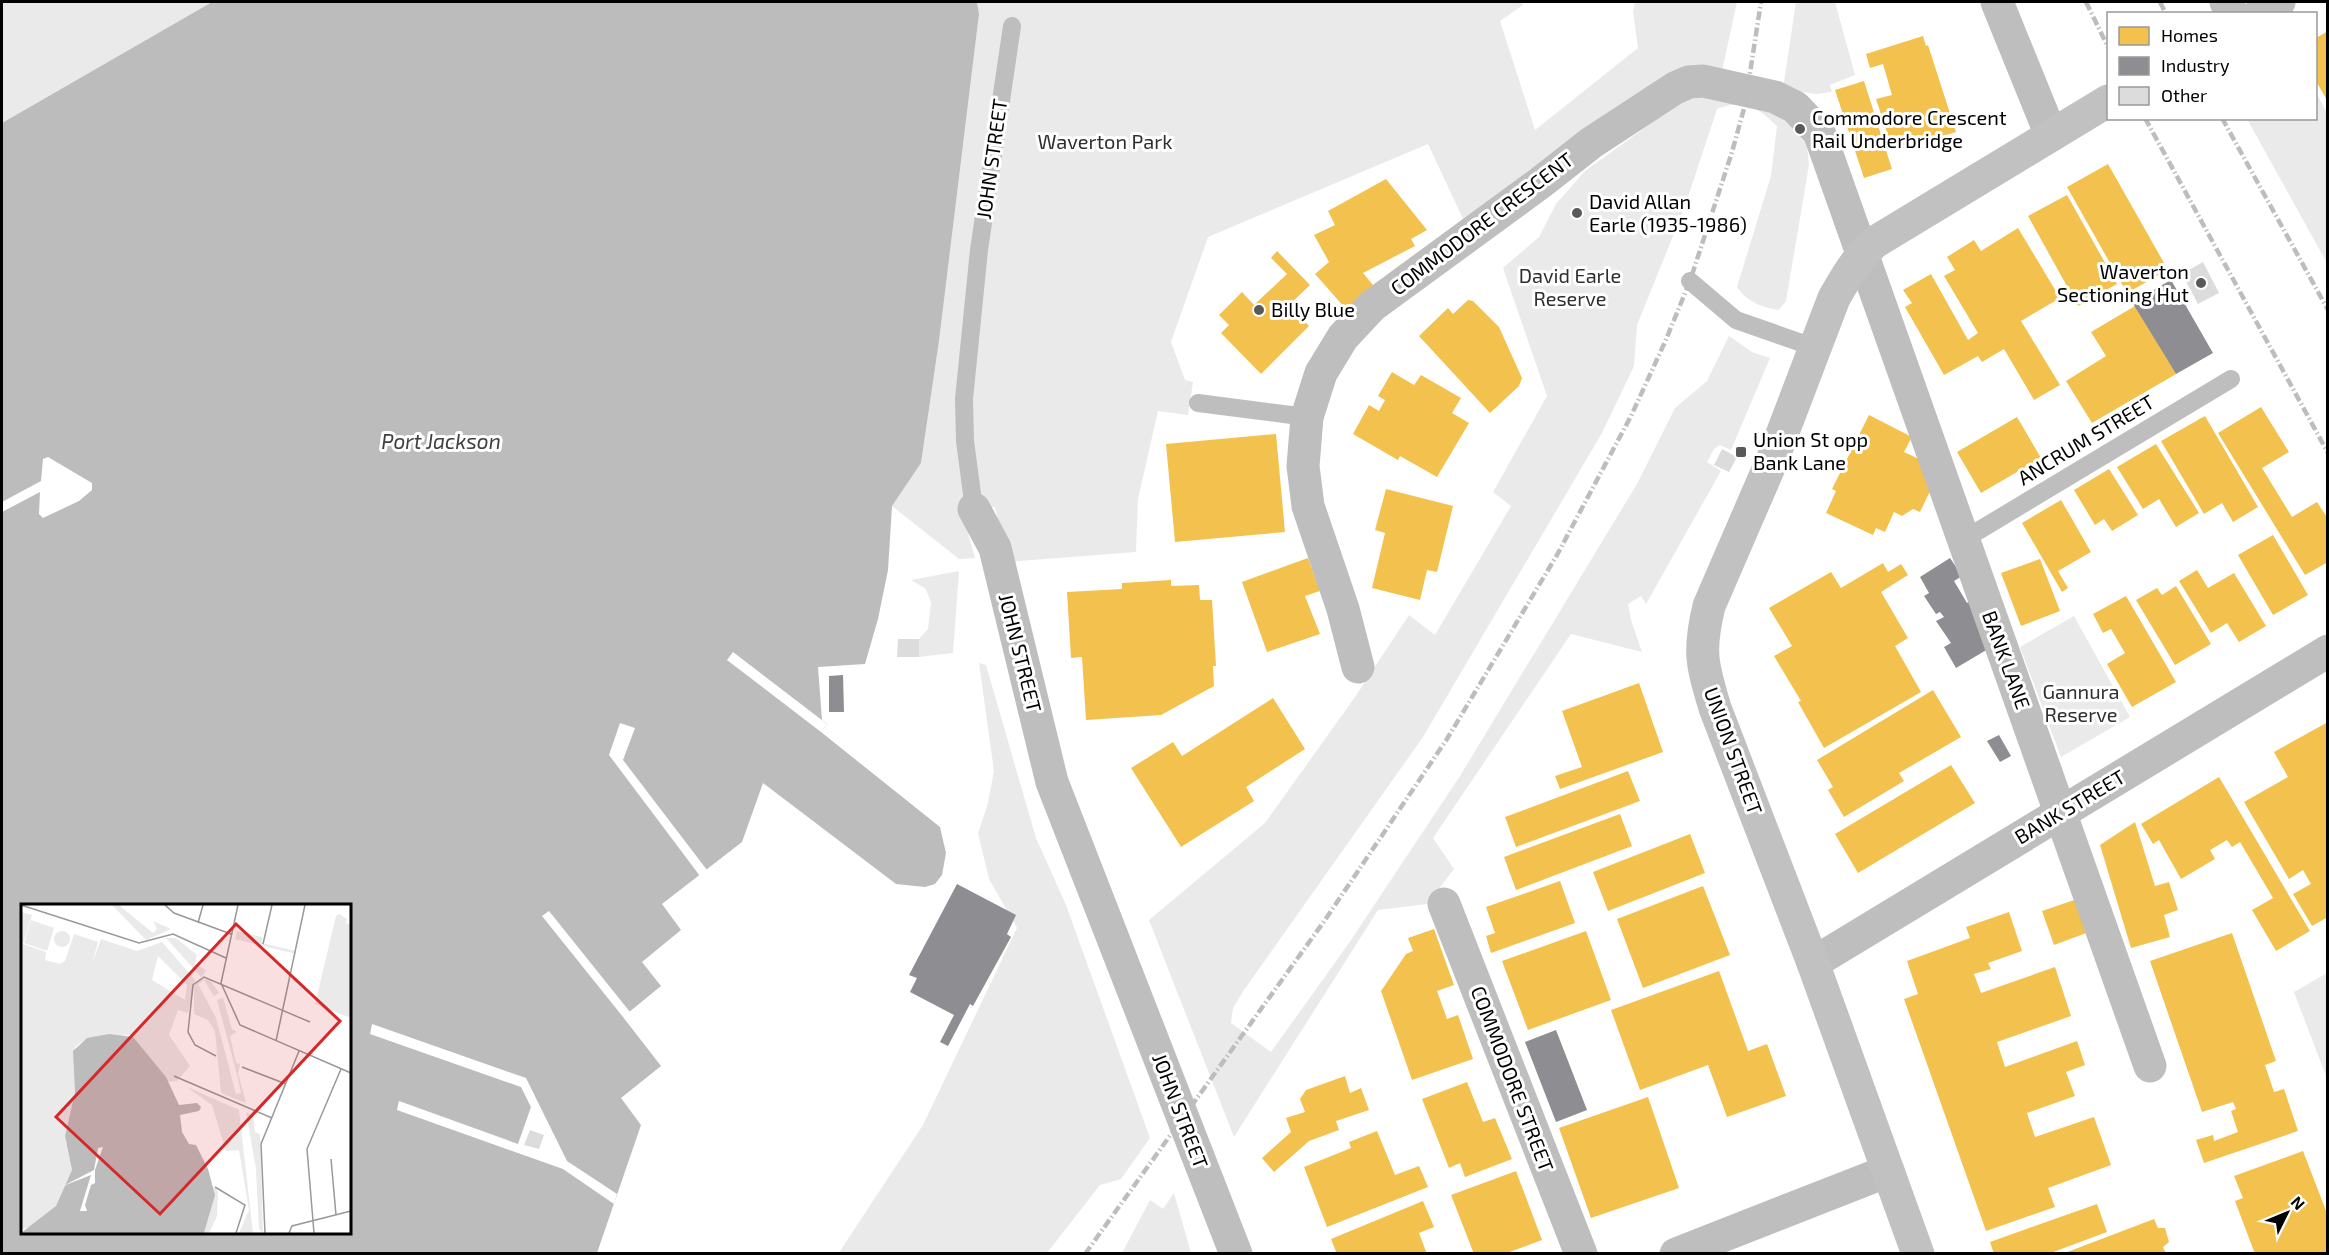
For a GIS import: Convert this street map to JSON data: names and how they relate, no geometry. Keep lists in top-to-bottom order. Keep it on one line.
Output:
{"streets":{"street":["JOHN STREET","COMMODORE CRESCENT","BANK LANE","UNION STREET","BANK STREET","COMMODORE STREET"],"lane":["ANCRUM STREET"]},"crossings":[["COMMODORE CRESCENT","BANK LANE"],["COMMODORE CRESCENT","UNION STREET"],["ANCRUM STREET","BANK LANE"],["BANK LANE","UNION STREET"],["BANK LANE","BANK STREET"],["UNION STREET","BANK STREET"]],"water":["Port Jackson"],"parks":["Waverton Park","David Earle Reserve","Gannura Reserve"],"places":{"other":["Commodore Crescent Rail Underbridge","David Allan Earle (1935-1986)","Waverton Sectioning Hut","Billy Blue"],"transit":["Union St opp Bank Lane"]},"legend":["Homes","Industry","Other"],"north":"top right"}
